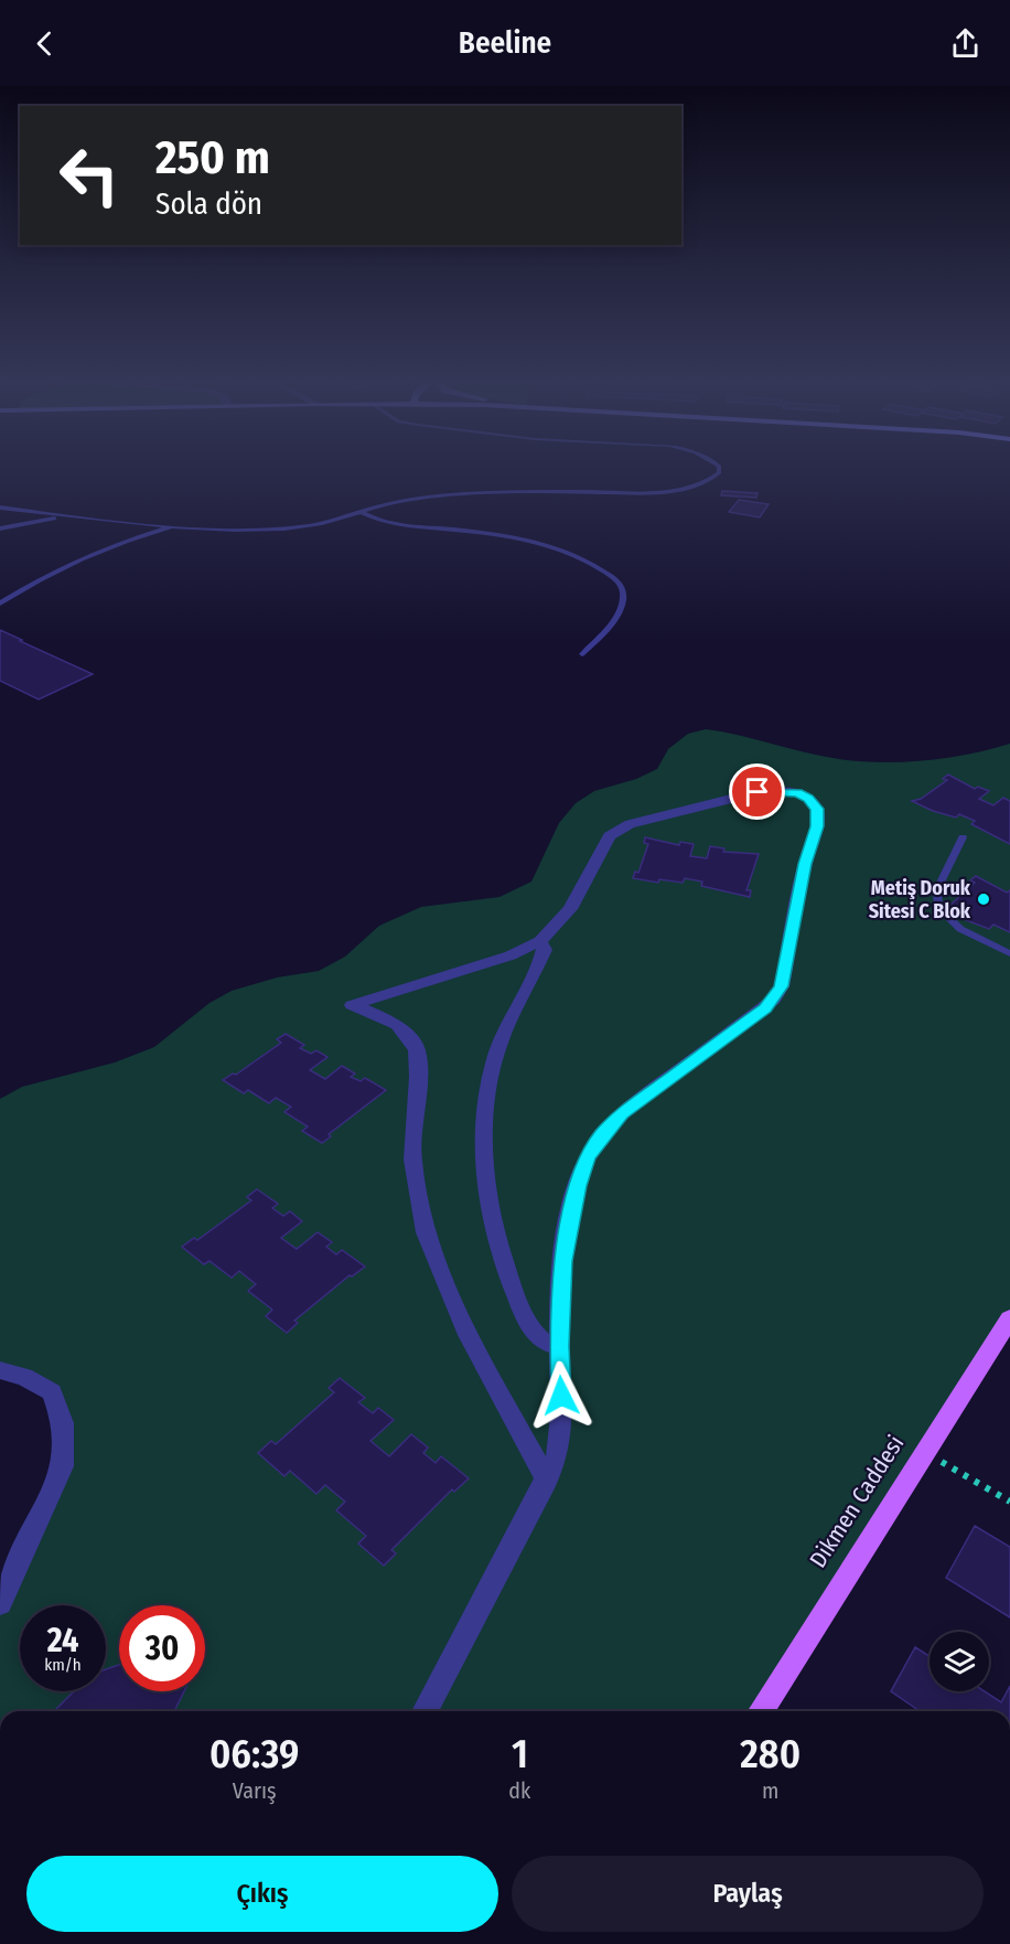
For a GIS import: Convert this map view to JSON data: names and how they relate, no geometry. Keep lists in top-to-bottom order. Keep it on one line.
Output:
{"streets":{"main road":["Dikmen Caddesi"]},"places":["Metiş Doruk Sitesi C Blok"],"page":{"header":"Beeline","turn":["250 m","Sola dön"],"speed":"24 km/h","limit":"30","eta":["06:39","Varış","1","dk","280","m"],"buttons":["Çıkış","Paylaş"]}}
